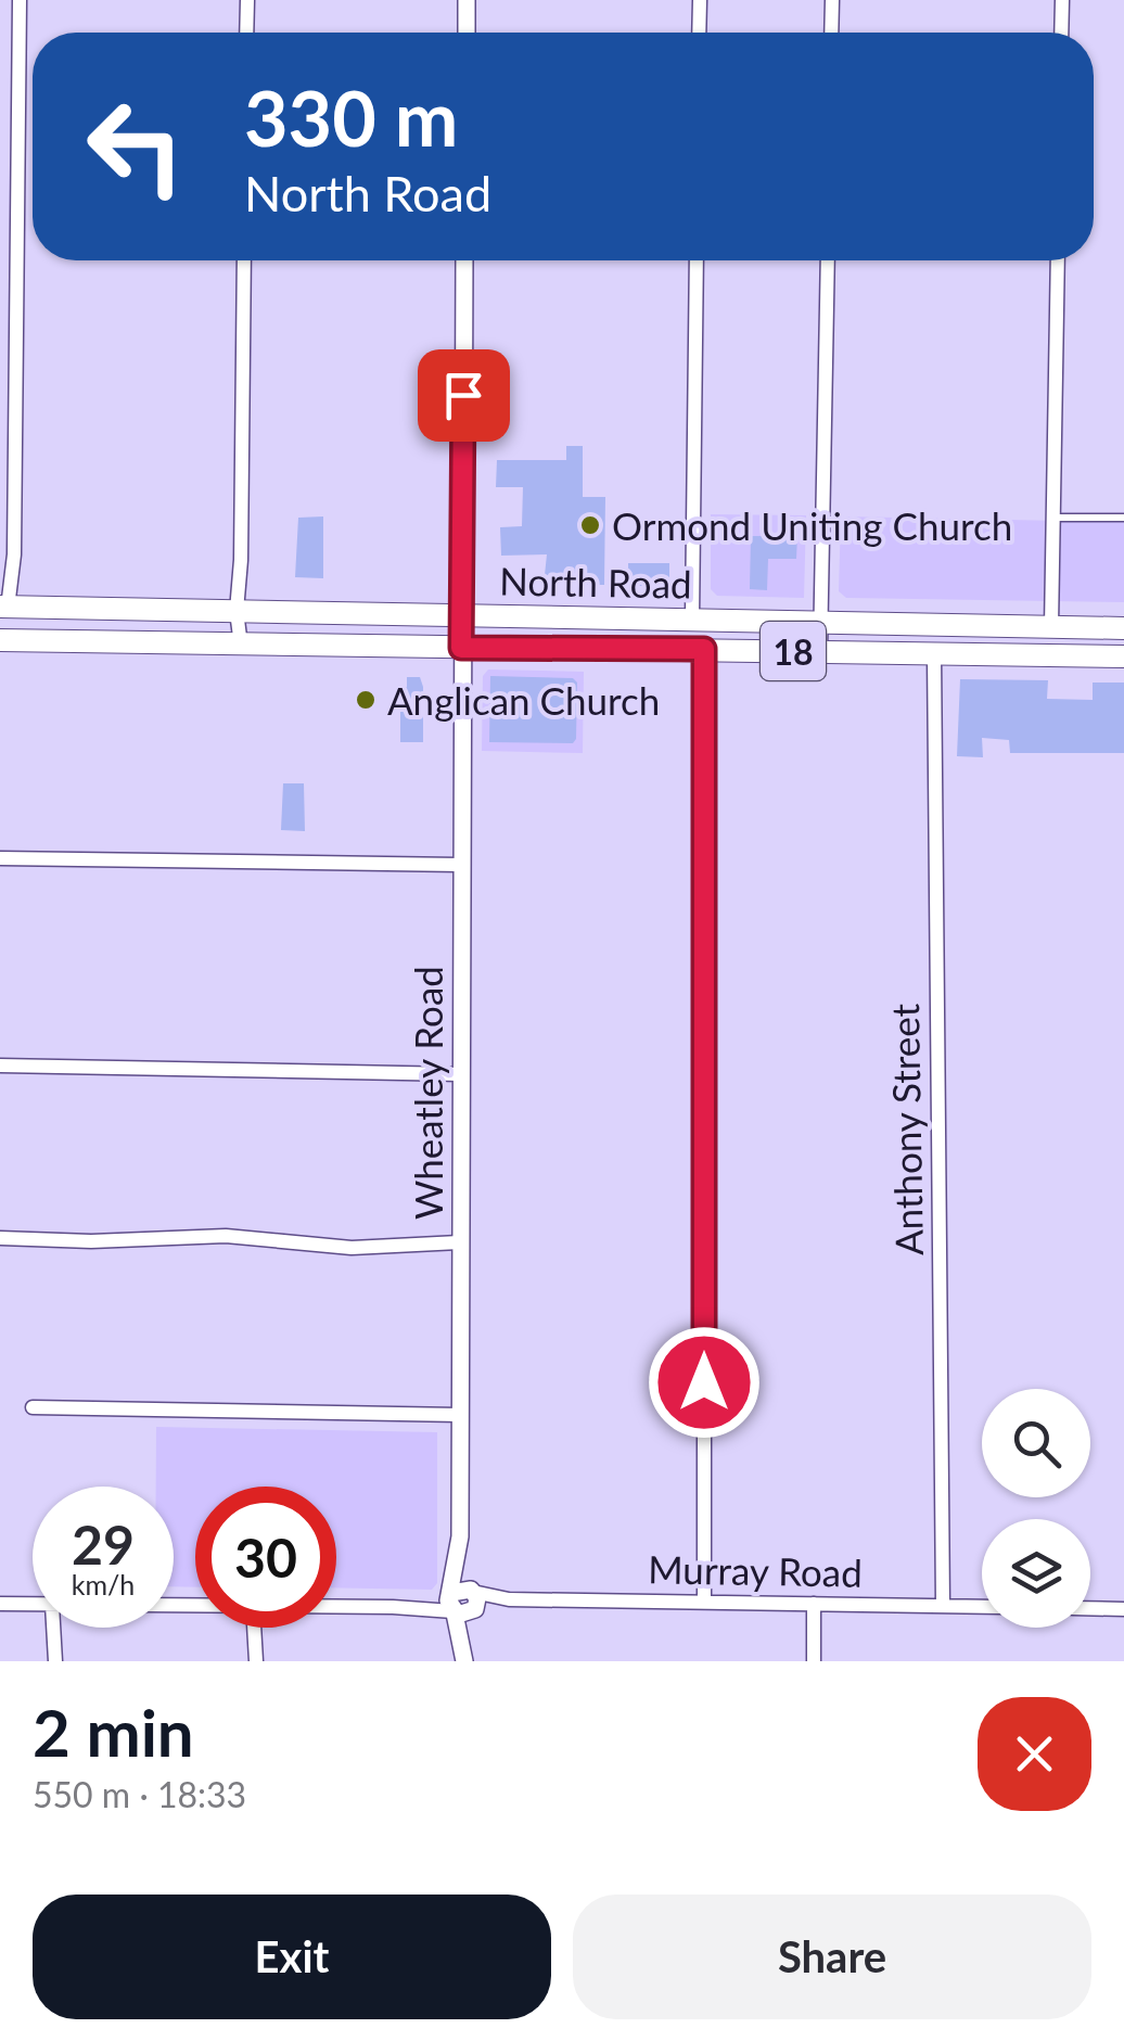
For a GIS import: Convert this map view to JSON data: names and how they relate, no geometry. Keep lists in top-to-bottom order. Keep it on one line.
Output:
{"streets":{"highway":["North Road","18"],"street":["Wheatley Road","Anthony Street","Murray Road"]},"crossings":[["North Road","Wheatley Road"],["North Road","Anthony Street"],["Wheatley Road","Murray Road"],["Anthony Street","Murray Road"]],"places":["Ormond Uniting Church","Anglican Church"],"page":{"turn":["330 m","North Road"],"speed":"29 km/h","limit":"30","heading":["2 min","550 m · 18:33"],"buttons":["Exit","Share"]}}
